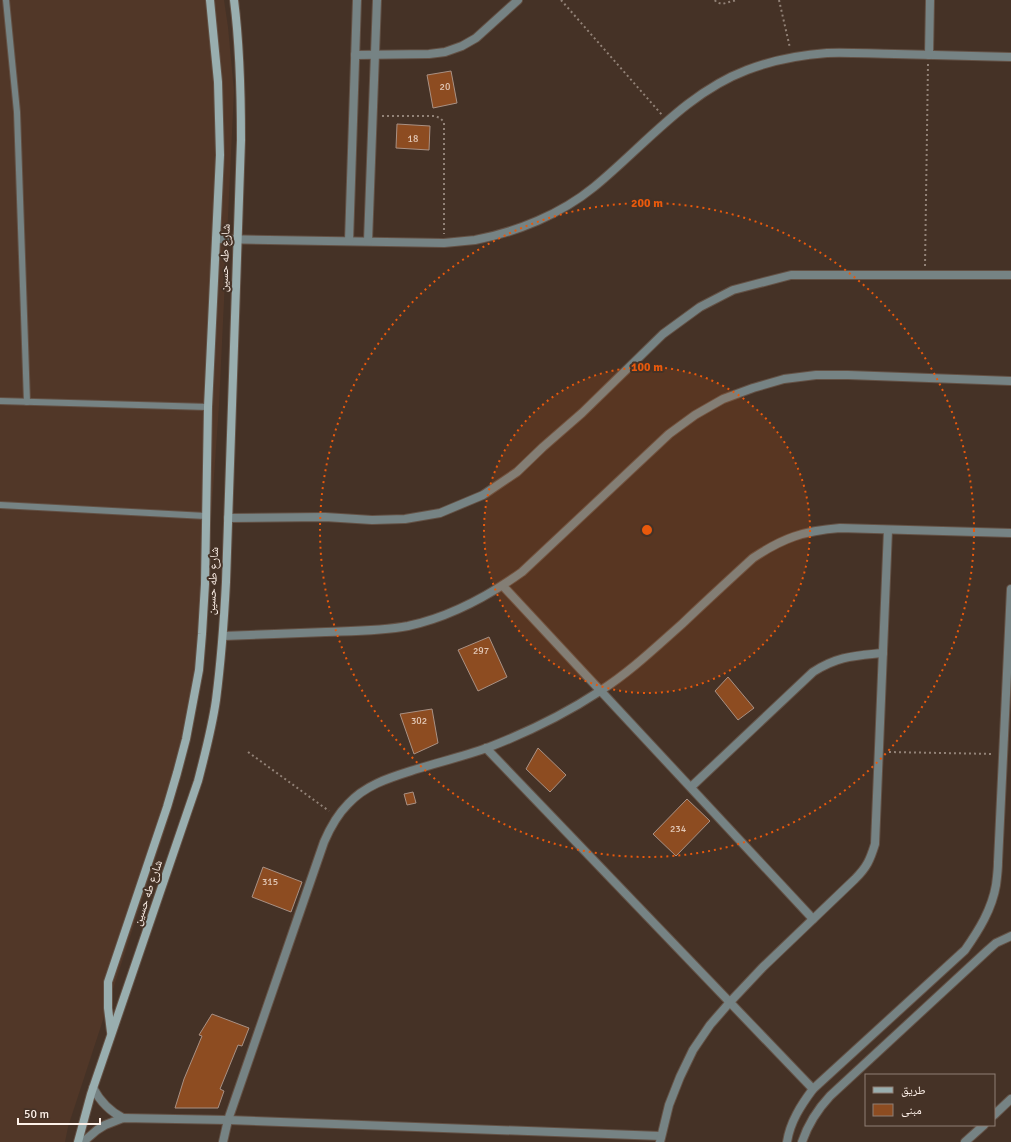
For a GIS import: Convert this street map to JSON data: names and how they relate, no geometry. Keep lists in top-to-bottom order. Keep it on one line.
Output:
{"streets":{"main road":["شارع طه حسين"]},"house_numbers":["20","18","297","302","234","315"],"legend":["طريق","مبنى"],"scale_bar":"50 m","rings":["200 m","100 m"]}
